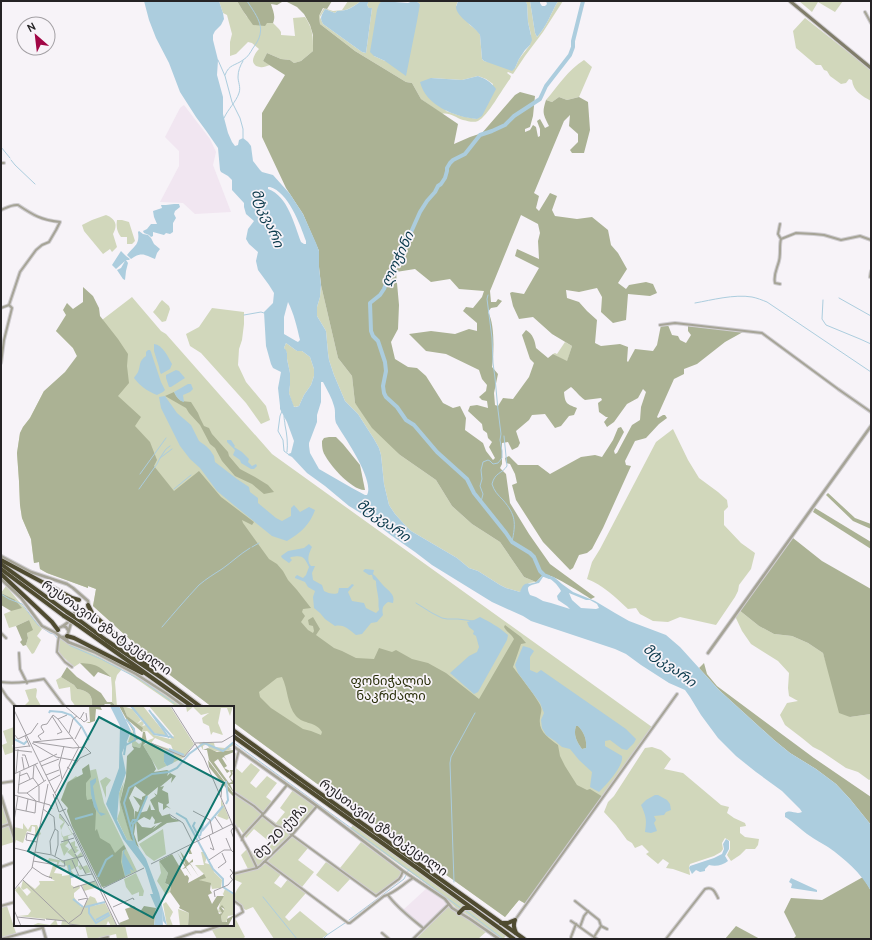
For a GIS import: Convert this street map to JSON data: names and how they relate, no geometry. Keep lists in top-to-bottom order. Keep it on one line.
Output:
{"streets":{"highway":["რუსთავის გზატკეცილი"],"street":["მე-20 ქუჩა"]},"water":["მტკვარი","ლოჭინი"],"parks":["ფონიჭალის ნაკრძალი"],"north":"top left"}
